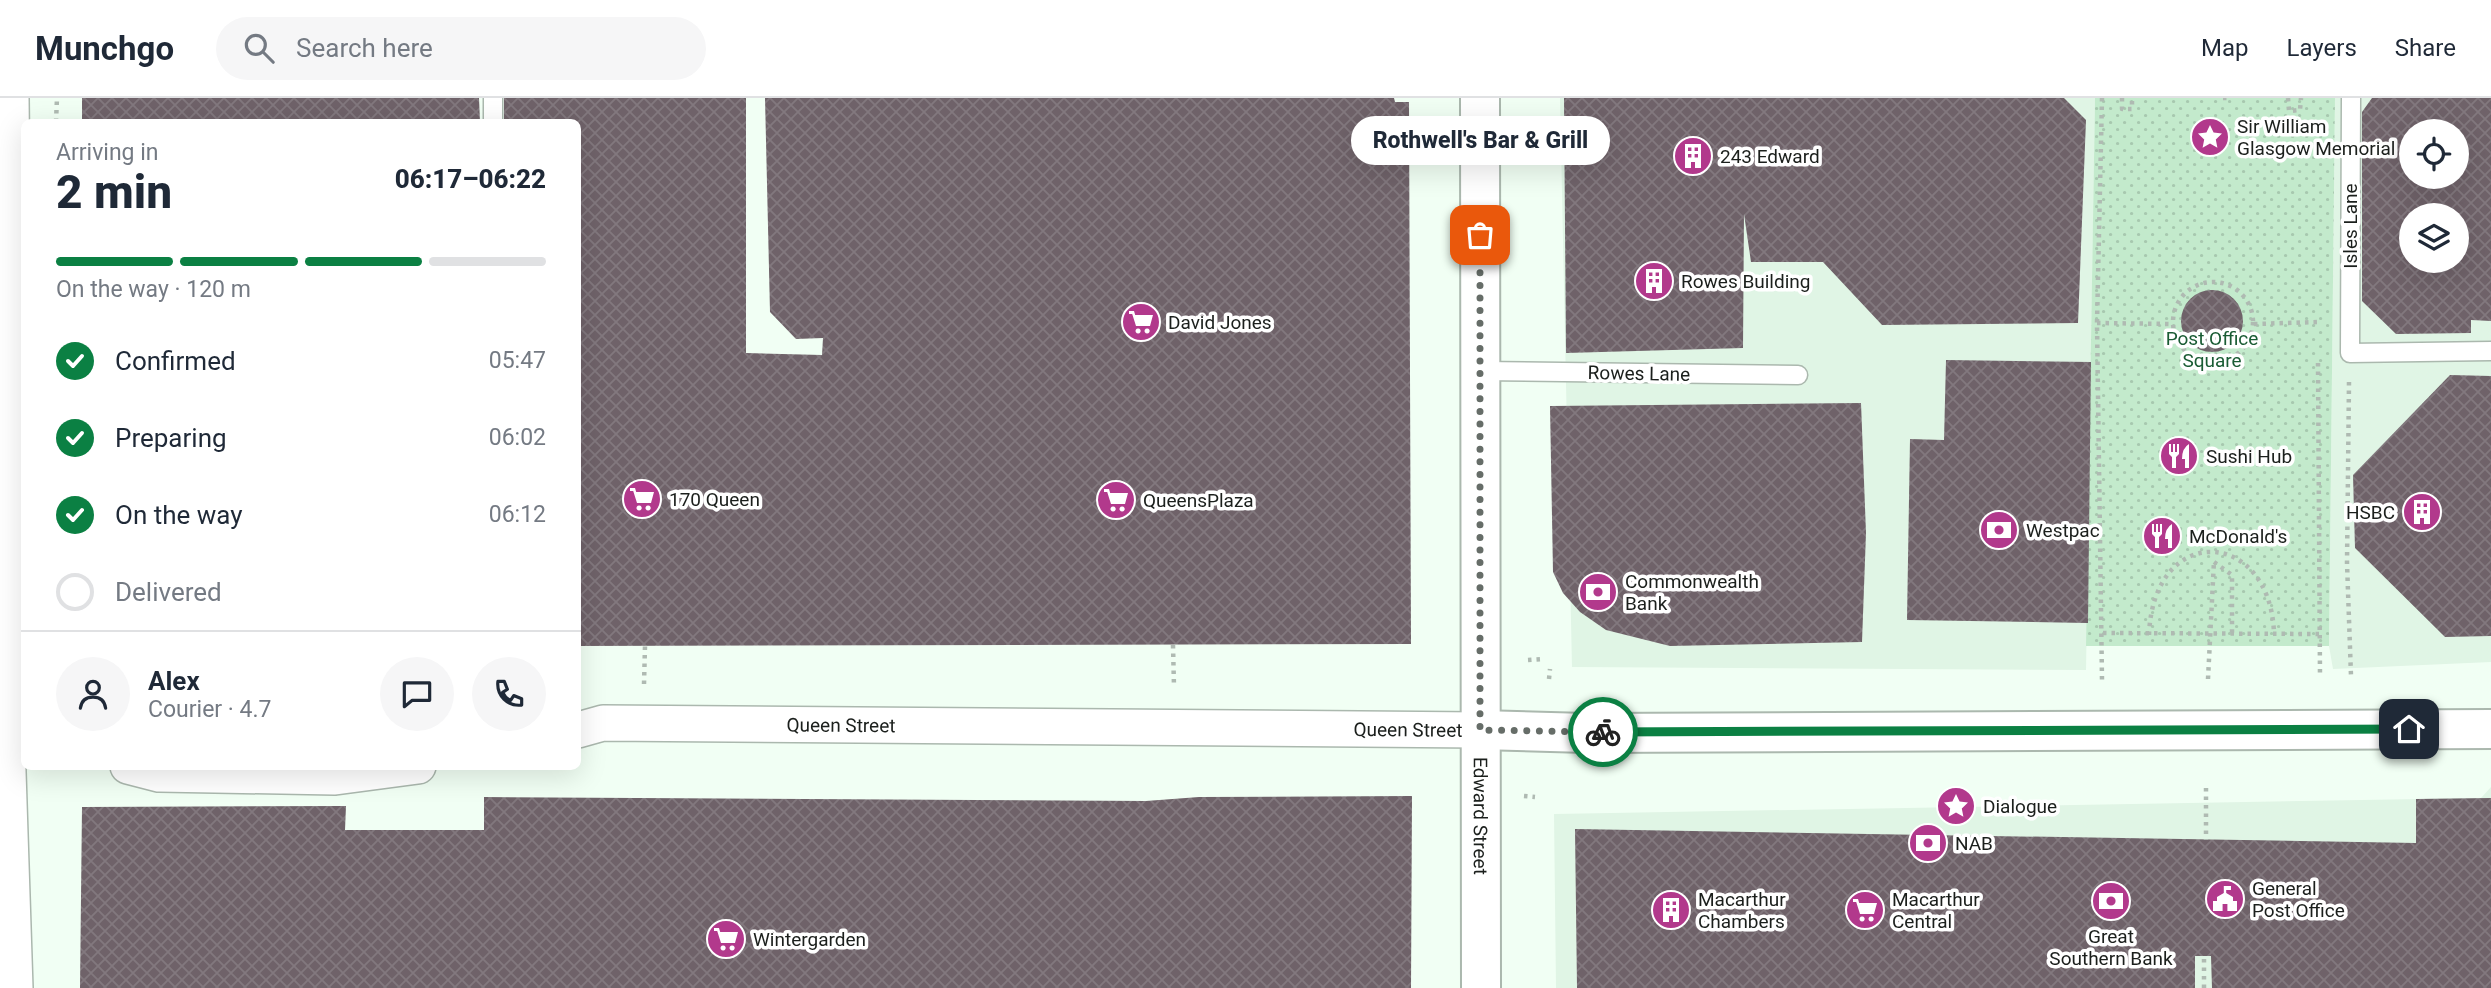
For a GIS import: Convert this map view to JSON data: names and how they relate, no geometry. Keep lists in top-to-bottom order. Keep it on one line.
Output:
{"streets":{"street":["Queen Street","Edward Street"],"lane":["Isles Lane","Rowes Lane"]},"crossings":[["Rowes Lane","Edward Street"],["Queen Street","Edward Street"]],"parks":["Post Office Square"],"places":{"place":["Sir William Glasgow Memorial","Dialogue"],"building":["243 Edward","Rowes Building","HSBC","Macarthur Chambers"],"other":["Rothwell's Bar & Grill"],"supermarket":["David Jones","170 Queen","QueensPlaza","Macarthur Central","Wintergarden"],"restaurant":["Sushi Hub","McDonald's"],"bank":["Westpac","Commonwealth Bank","NAB","Great Southern Bank"],"public building":["General Post Office"]},"page":{"header":"Munchgo","search":"Search here","nav":["Map","Layers","Share"],"bubble":"Rothwell's Bar & Grill","heading":["2 min","Arriving in","06:17–06:22"],"panel":["Alex","Courier · 4.7"],"bar":"On the way · 120 m","list":[["Confirmed","05:47"],["Preparing","06:02"],["On the way","06:12"],"Delivered"]}}
